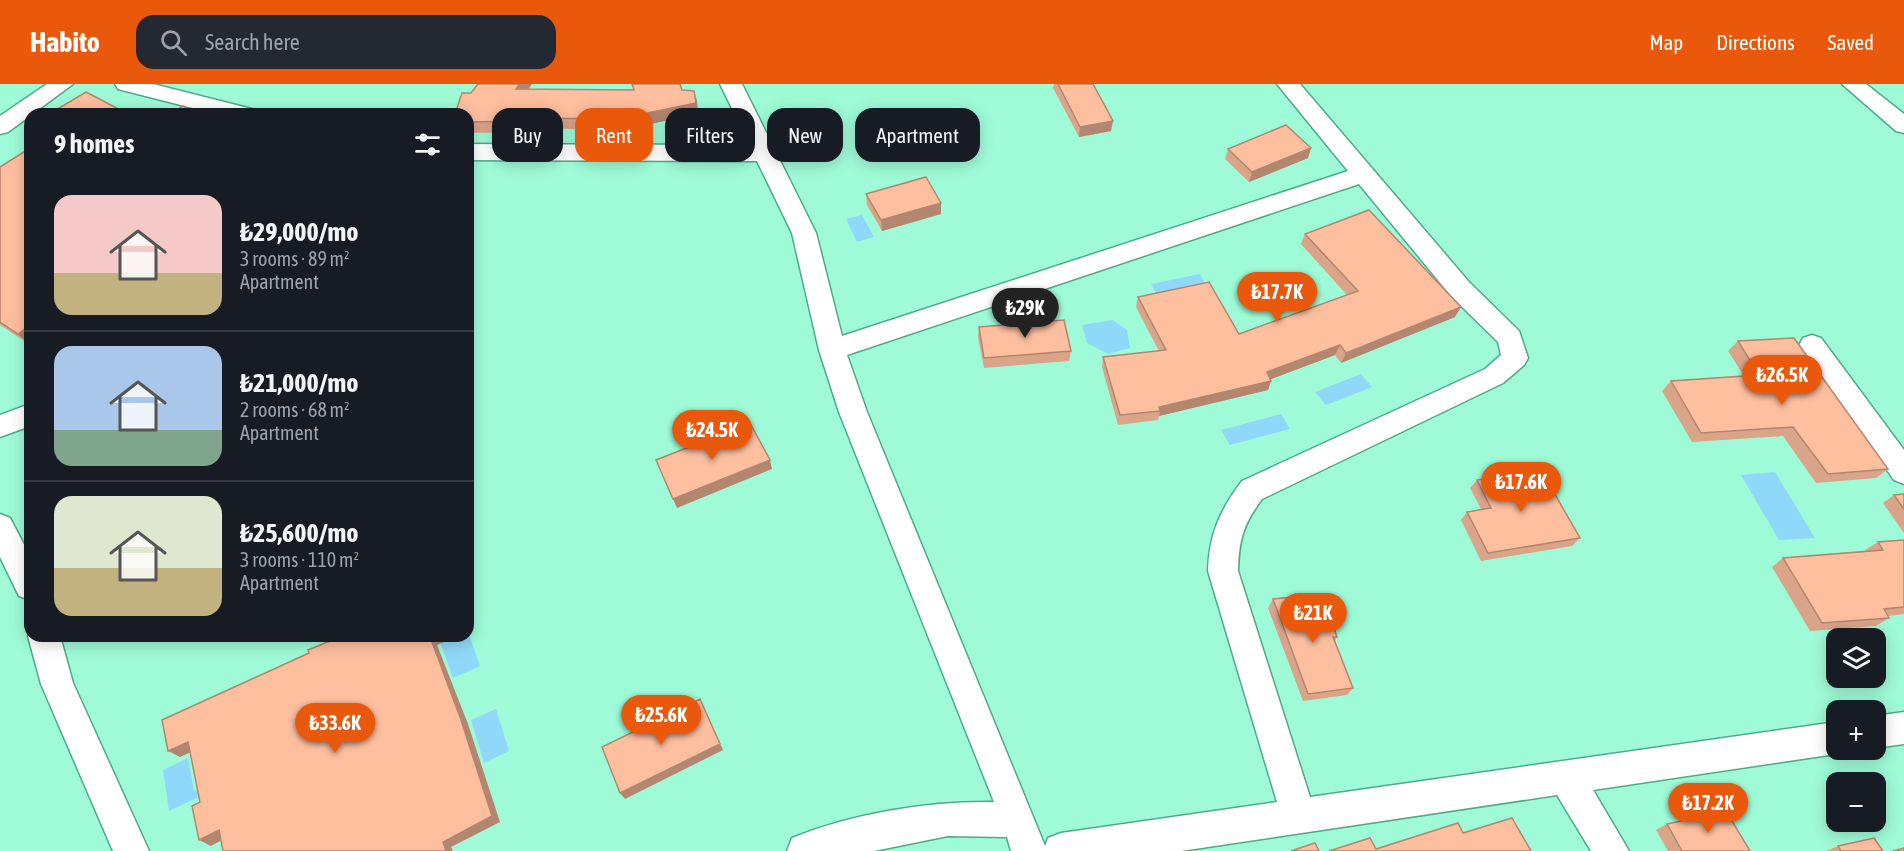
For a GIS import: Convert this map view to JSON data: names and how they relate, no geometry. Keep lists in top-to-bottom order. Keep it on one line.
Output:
{"page":{"header":"Habito","search":"Search here","nav":["Map","Directions","Saved"],"chip":["Buy","Rent","Filters","New","Apartment"],"heading":"9 homes","list":[{"name":"₺29,000/mo","note":"3 rooms · 89 m² · Apartment"},{"name":"₺21,000/mo","note":"2 rooms · 68 m² · Apartment"},{"name":"₺25,600/mo","note":"3 rooms · 110 m² · Apartment"}],"price":["₺17.7K","₺29K","₺26.5K","₺24.5K","₺17.6K","₺21K","₺25.6K","₺33.6K","₺17.2K"],"map_buttons":["+","−"]}}
